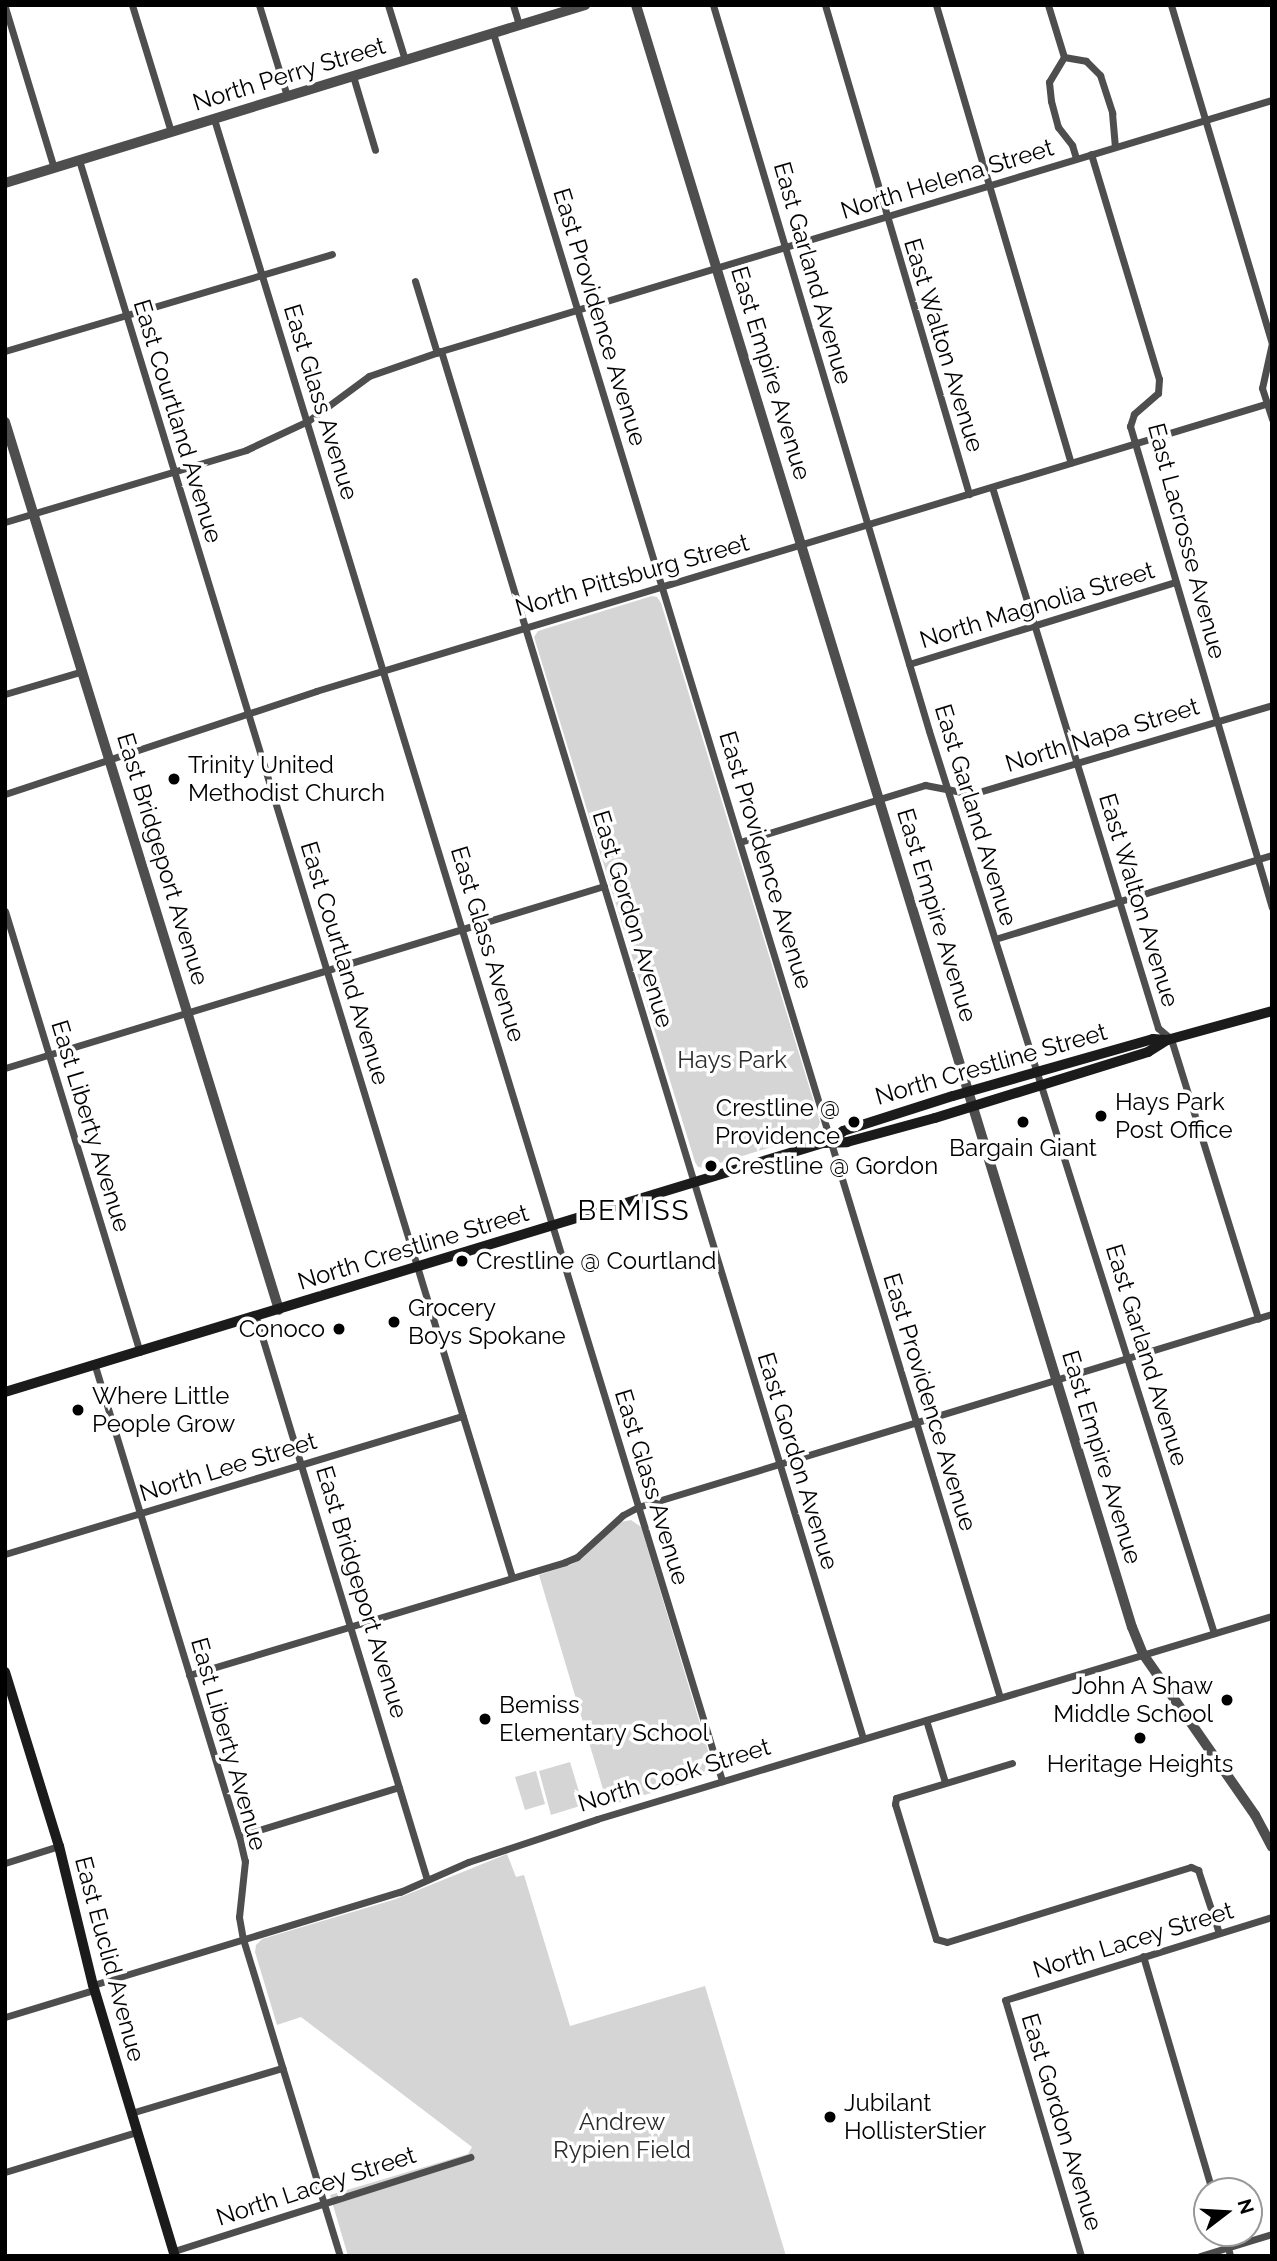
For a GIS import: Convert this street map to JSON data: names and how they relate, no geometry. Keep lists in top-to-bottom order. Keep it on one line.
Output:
{"streets":{"main road":["North Crestline Street","East Euclid Avenue"],"street":["North Perry Street","North Helena Street","East Garland Avenue","East Providence Avenue","East Walton Avenue","East Empire Avenue","East Glass Avenue","East Courtland Avenue","East Lacrosse Avenue","North Pittsburg Street","North Magnolia Street","North Napa Street","East Bridgeport Avenue","East Gordon Avenue","East Liberty Avenue","North Lee Street","North Cook Street","North Lacey Street"]},"crossings":[["North Perry Street","East Providence Avenue"],["North Perry Street","East Glass Avenue"],["North Perry Street","East Courtland Avenue"],["North Helena Street","East Garland Avenue"],["North Helena Street","East Providence Avenue"],["North Helena Street","East Walton Avenue"],["North Helena Street","East Empire Avenue"],["North Helena Street","East Glass Avenue"],["North Helena Street","East Courtland Avenue"],["North Helena Street","East Lacrosse Avenue"],["North Helena Street","East Bridgeport Avenue"],["North Helena Street","East Gordon Avenue"],["East Garland Avenue","North Pittsburg Street"],["East Garland Avenue","North Magnolia Street"],["East Garland Avenue","North Napa Street"],["East Garland Avenue","North Crestline Street"],["East Garland Avenue","North Cook Street"],["East Providence Avenue","North Pittsburg Street"],["East Providence Avenue","North Napa Street"],["East Providence Avenue","North Crestline Street"],["East Providence Avenue","North Cook Street"],["East Walton Avenue","North Pittsburg Street"],["East Walton Avenue","North Magnolia Street"],["East Walton Avenue","North Napa Street"],["East Walton Avenue","North Crestline Street"],["East Empire Avenue","North Pittsburg Street"],["East Empire Avenue","North Napa Street"],["East Empire Avenue","North Crestline Street"],["East Empire Avenue","North Cook Street"],["East Glass Avenue","North Pittsburg Street"],["East Glass Avenue","North Crestline Street"],["East Glass Avenue","North Cook Street"],["East Courtland Avenue","North Pittsburg Street"],["East Courtland Avenue","North Crestline Street"],["East Courtland Avenue","North Lee Street"],["East Lacrosse Avenue","North Pittsburg Street"],["East Lacrosse Avenue","North Magnolia Street"],["East Lacrosse Avenue","North Napa Street"],["North Pittsburg Street","East Bridgeport Avenue"],["North Pittsburg Street","East Gordon Avenue"],["East Bridgeport Avenue","North Crestline Street"],["East Bridgeport Avenue","North Lee Street"],["East Bridgeport Avenue","North Cook Street"],["East Gordon Avenue","North Crestline Street"],["East Gordon Avenue","North Cook Street"],["East Gordon Avenue","North Lacey Street"],["North Crestline Street","East Liberty Avenue"],["East Liberty Avenue","North Lee Street"],["East Liberty Avenue","North Cook Street"],["East Liberty Avenue","North Lacey Street"],["North Cook Street","East Euclid Avenue"],["North Lacey Street","East Euclid Avenue"]],"districts":["BEMISS"],"parks":["Hays Park","Andrew Rypien Field"],"places":["Trinity United Methodist Church","Hays Park Post Office","Crestline @ Providence","Bargain Giant","Crestline @ Gordon","Crestline @ Courtland","Grocery Boys Spokane","Conoco","Where Little People Grow","John A Shaw Middle School","Bemiss Elementary School","Heritage Heights","Jubilant HollisterStier"],"north":"right"}
